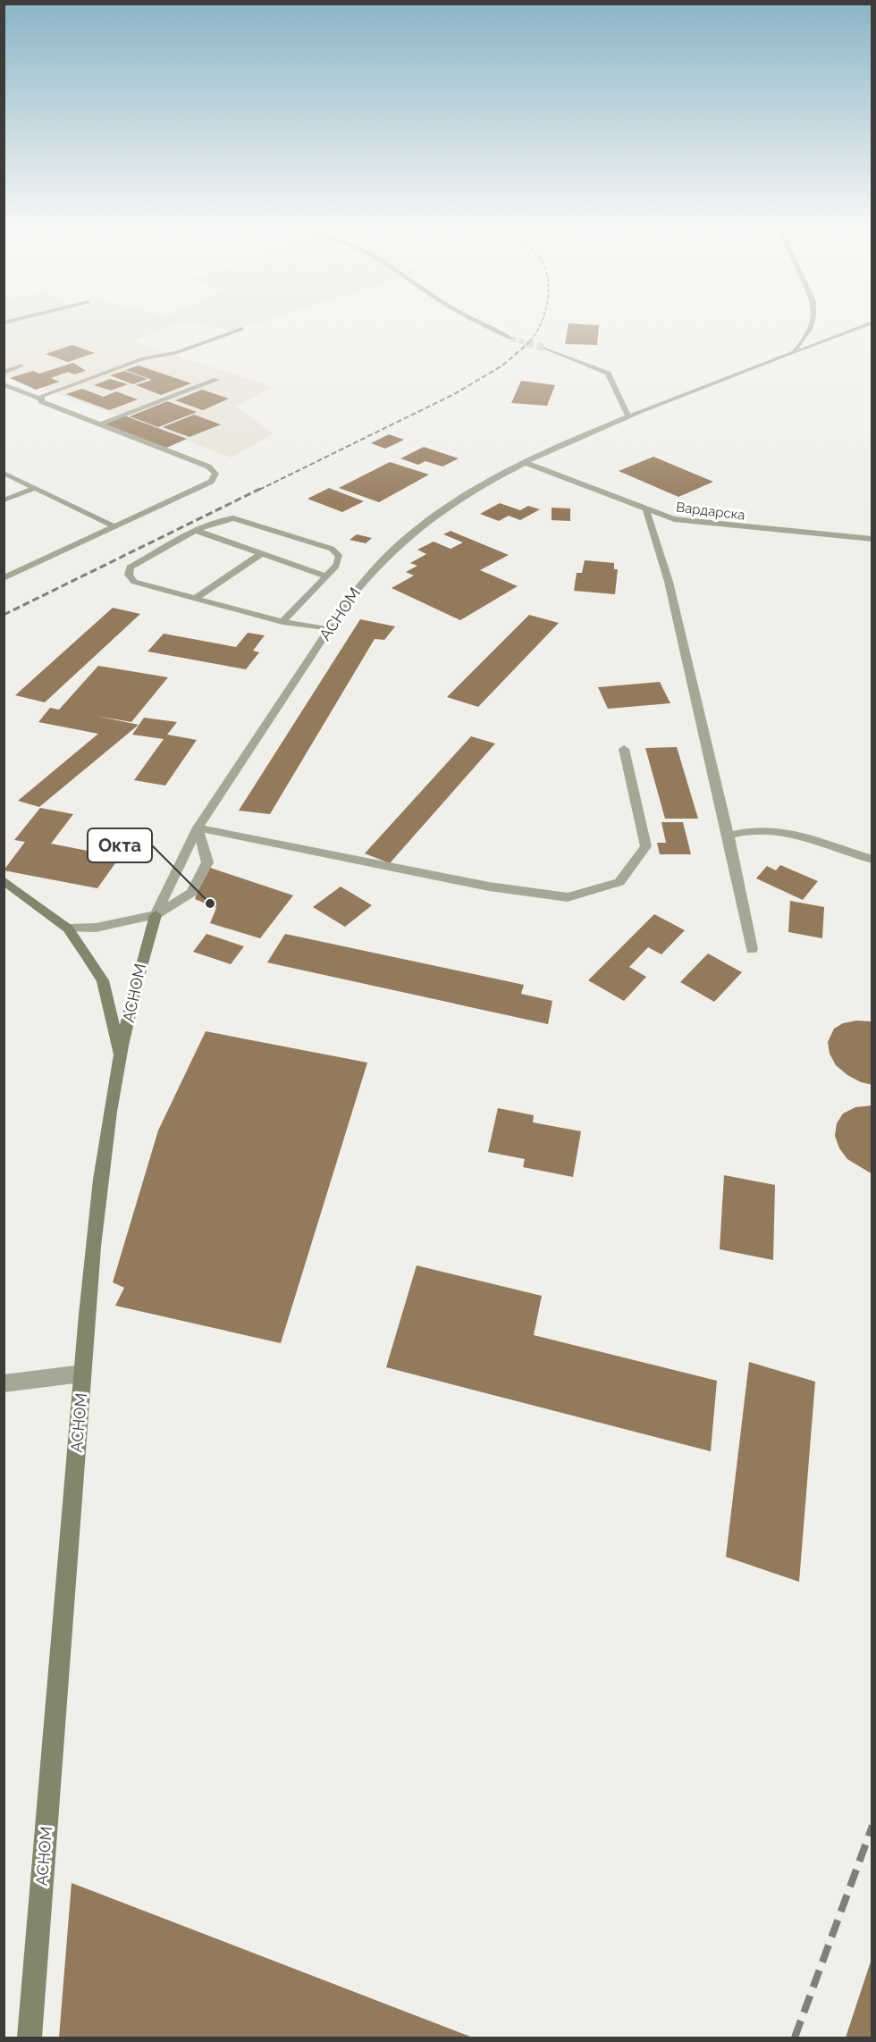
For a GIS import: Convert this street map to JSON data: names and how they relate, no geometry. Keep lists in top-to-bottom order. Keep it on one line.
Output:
{"streets":{"main road":["АСНОМ"],"street":["Вардарска"]},"crossings":[["Вардарска","АСНОМ"]],"places":["Окта"]}
